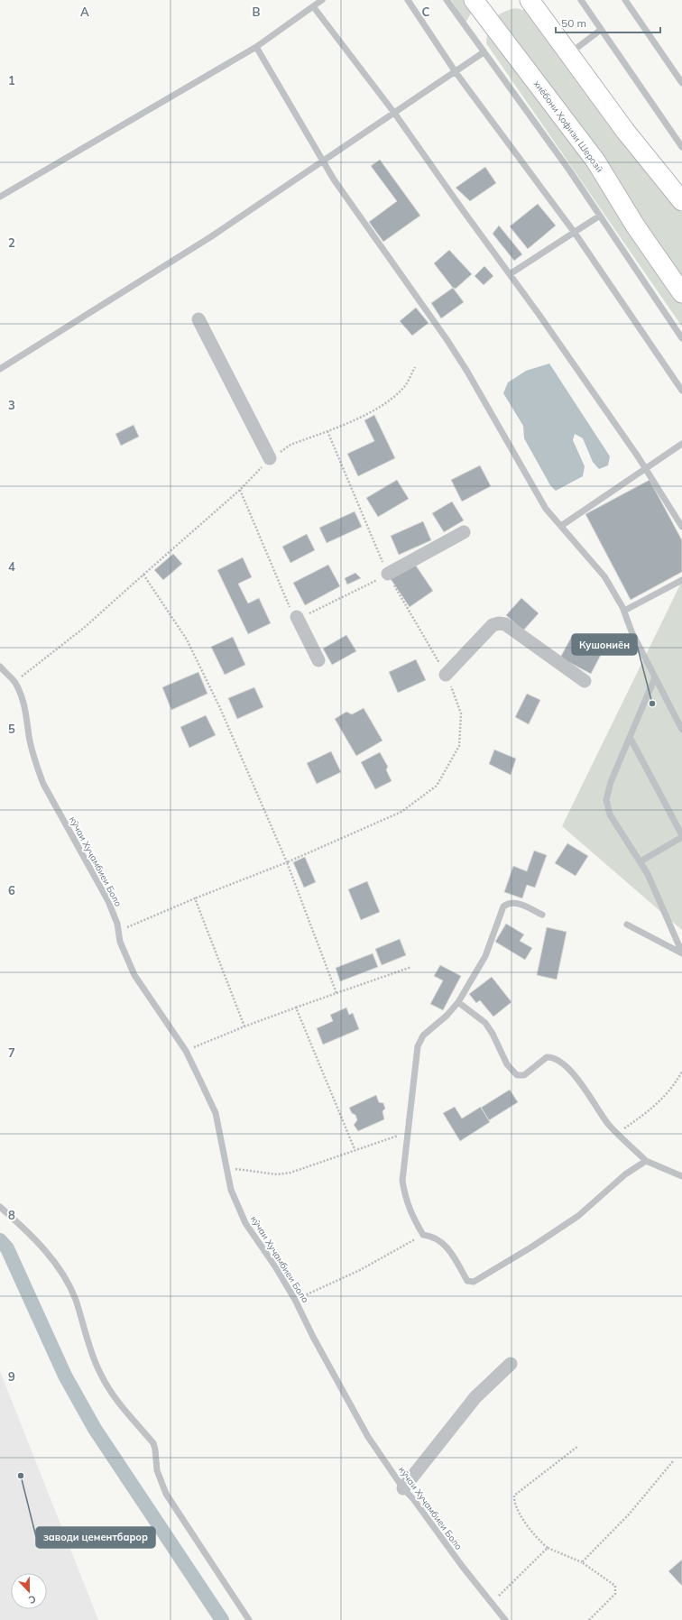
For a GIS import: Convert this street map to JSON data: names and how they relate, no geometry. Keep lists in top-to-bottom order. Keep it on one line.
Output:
{"streets":{"main road":["хиёбони Ҳофизи Шерозӣ"],"lane":["кӯчаи Хуҷамбиеи Боло"]},"places":["Кушониён","заводи цементбарор"],"scale_bar":"50 m","north":"bottom","grid":{"columns":["A","B","C"],"rows":["1","2","3","4","5","6","7","8","9"]}}
